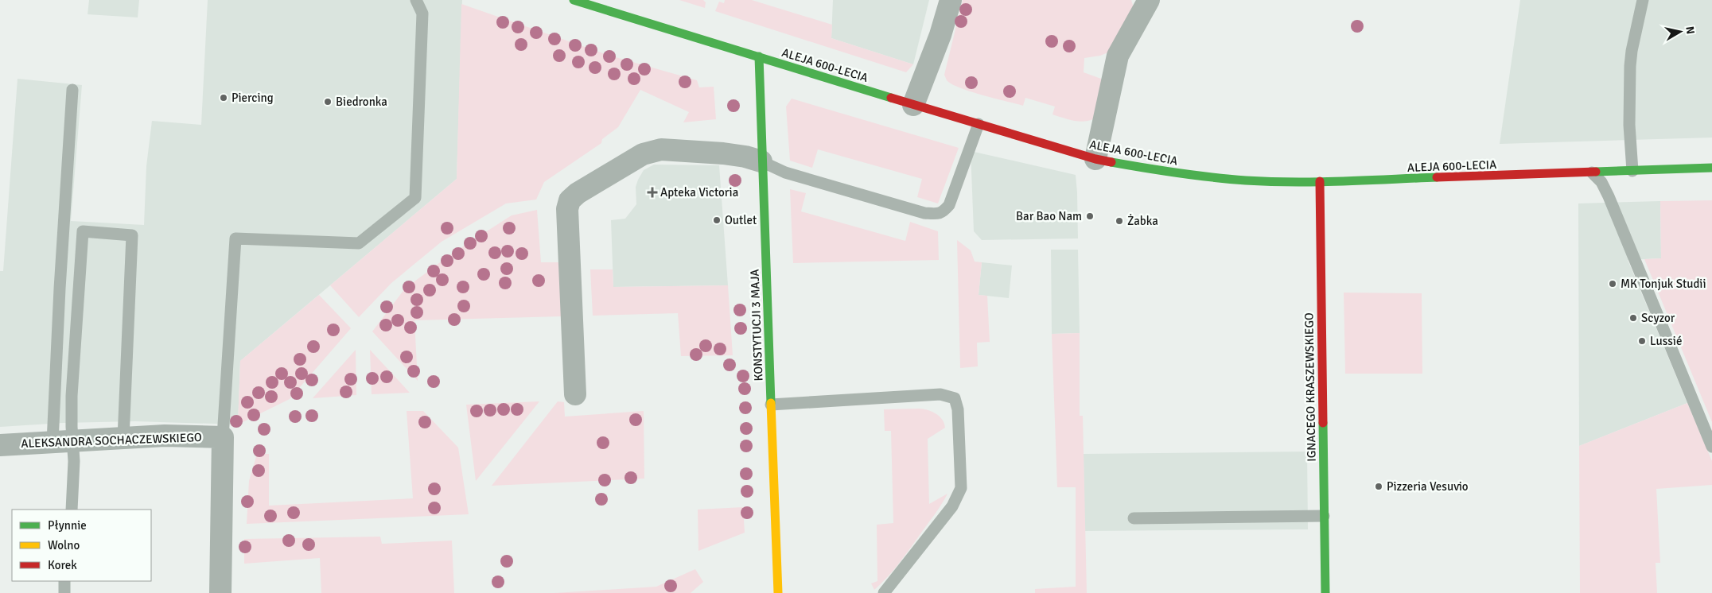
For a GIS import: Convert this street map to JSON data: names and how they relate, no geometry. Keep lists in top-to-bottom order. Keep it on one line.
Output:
{"streets":{"main road":["ALEJA 600-LECIA","KONSTYTUCJI 3 MAJA","IGNACEGO KRASZEWSKIEGO"],"street":["ALEKSANDRA SOCHACZEWSKIEGO"]},"crossings":[["ALEJA 600-LECIA","KONSTYTUCJI 3 MAJA"],["ALEJA 600-LECIA","IGNACEGO KRASZEWSKIEGO"]],"places":{"other":["Piercing","Biedronka","Bar Bao Nam","Outlet","Żabka","MK Tonjuk Studii","Scyzor","Lussié","Pizzeria Vesuvio"],"health":["Apteka Victoria"]},"legend":["Płynnie","Wolno","Korek"],"north":"right"}
